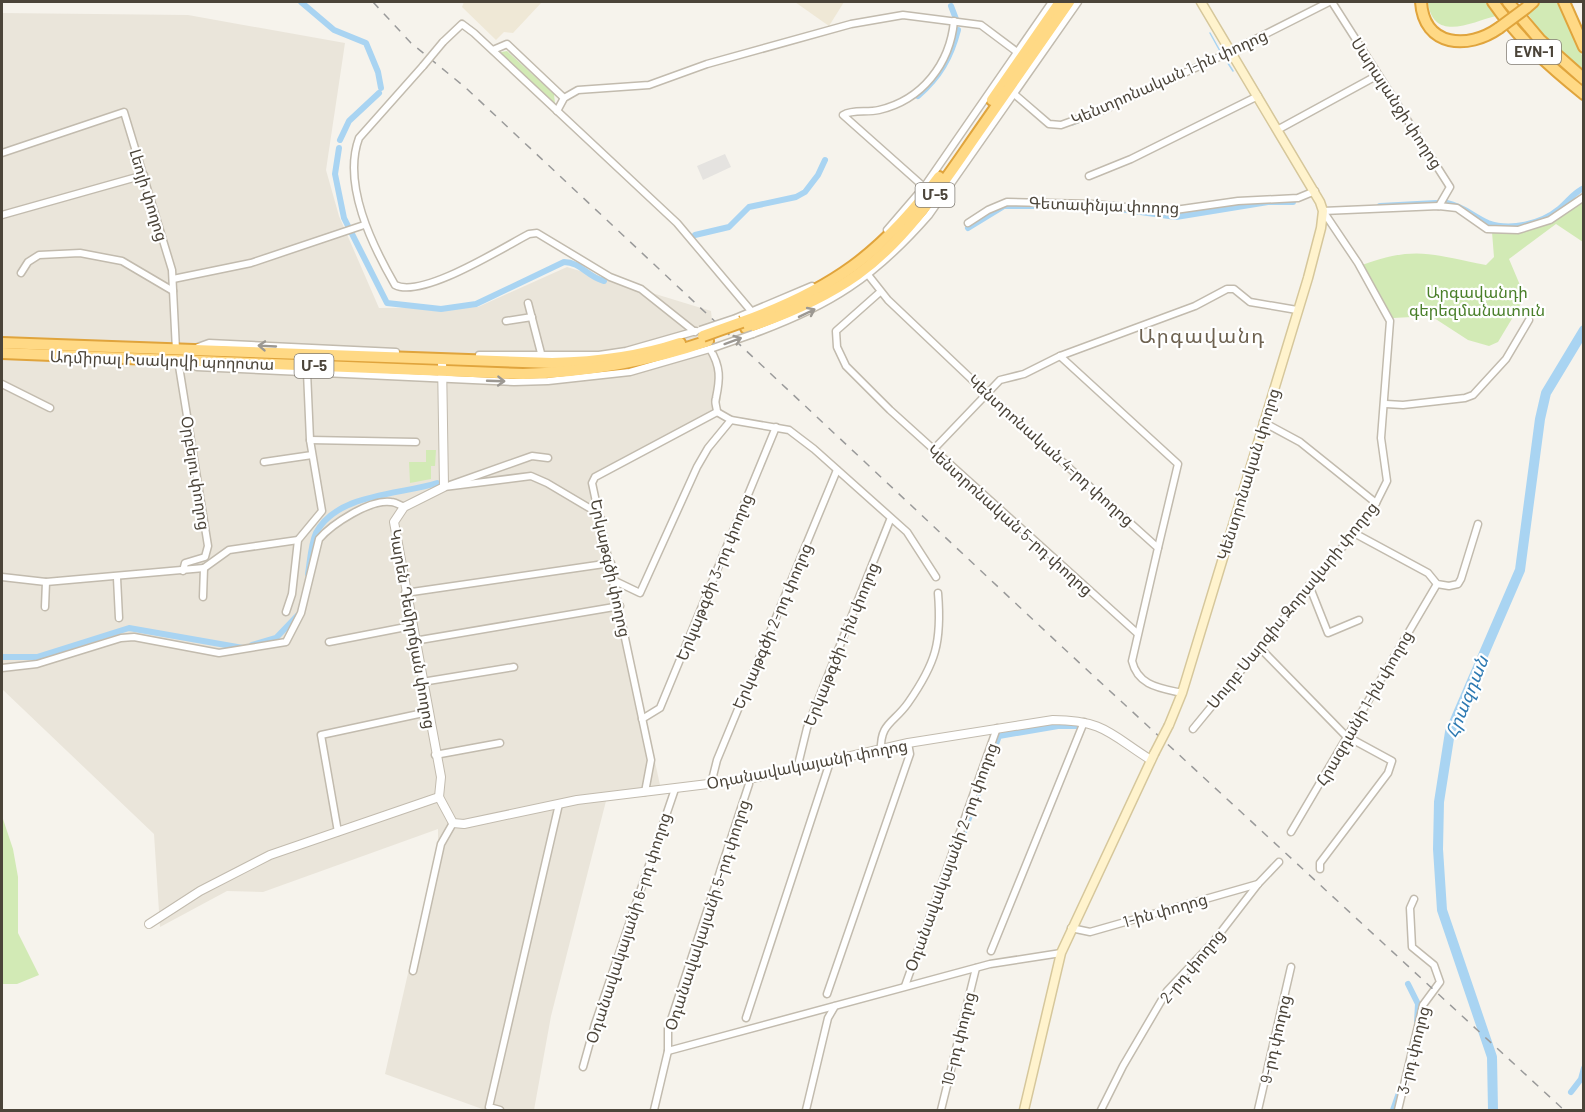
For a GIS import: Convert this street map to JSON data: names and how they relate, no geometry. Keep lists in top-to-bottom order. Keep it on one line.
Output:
{"streets":{"highway":["EVN-1","Մ-5","Ադմիրալ Իսակովի պողոտա"],"main road":["Կենտրոնական փողոց"],"street":["Կենտրոնական 1-ին փողոց","Սարալանջի փողոց","Լեոյի փողոց","Գետափնյա փողոց","Կենտրոնական 4-րդ փողոց","Օրբելու փողոց","Կենտրոնական 5-րդ փողոց","Երկաթգծի փողոց","Երկաթգծի 3-րդ փողոց","Սուրբ Սարգիս Զորավարի փողոց","Երկաթգծի 2-րդ փողոց","Կարեն Դեմիրճյան փողոց","Երկաթգծի 1-ին փողոց","Հրազդանի 1-ին փողոց","Օդանավակայանի փողոց","Օդանավակայանի 2-րդ փողոց","1-ին փողոց","Օդանավակայանի 5-րդ փողոց","Օդանավակայանի 6-րդ փողոց","2-րդ փողոց","10-րդ փողոց","9-րդ փողոց","3-րդ փողոց"]},"crossings":[["Կենտրոնական 1-ին փողոց","Սարալանջի փողոց"],["Լեոյի փողոց","Ադմիրալ Իսակովի պողոտա"],["Լեոյի փողոց","Օրբելու փողոց"],["Ադմիրալ Իսակովի պողոտա","Օրբելու փողոց"],["Կենտրոնական 4-րդ փողոց","Կենտրոնական 5-րդ փողոց"],["Կենտրոնական փողոց","Սուրբ Սարգիս Զորավարի փողոց"],["Կենտրոնական փողոց","Օդանավակայանի փողոց"],["Կենտրոնական փողոց","1-ին փողոց"],["Երկաթգծի փողոց","Երկաթգծի 3-րդ փողոց"],["Երկաթգծի փողոց","Օդանավակայանի փողոց"],["Երկաթգծի 2-րդ փողոց","Օդանավակայանի փողոց"],["Երկաթգծի 1-ին փողոց","Օդանավակայանի փողոց"],["Օդանավակայանի փողոց","Օդանավակայանի 2-րդ փողոց"],["Օդանավակայանի փողոց","Օդանավակայանի 5-րդ փողոց"],["Օդանավակայանի փողոց","Օդանավակայանի 6-րդ փողոց"],["1-ին փողոց","2-րդ փողոց"]],"districts":["Արգավանդ"],"water":["Հրազդան"],"parks":["Արգավանդի գերեզմանատուն"]}
